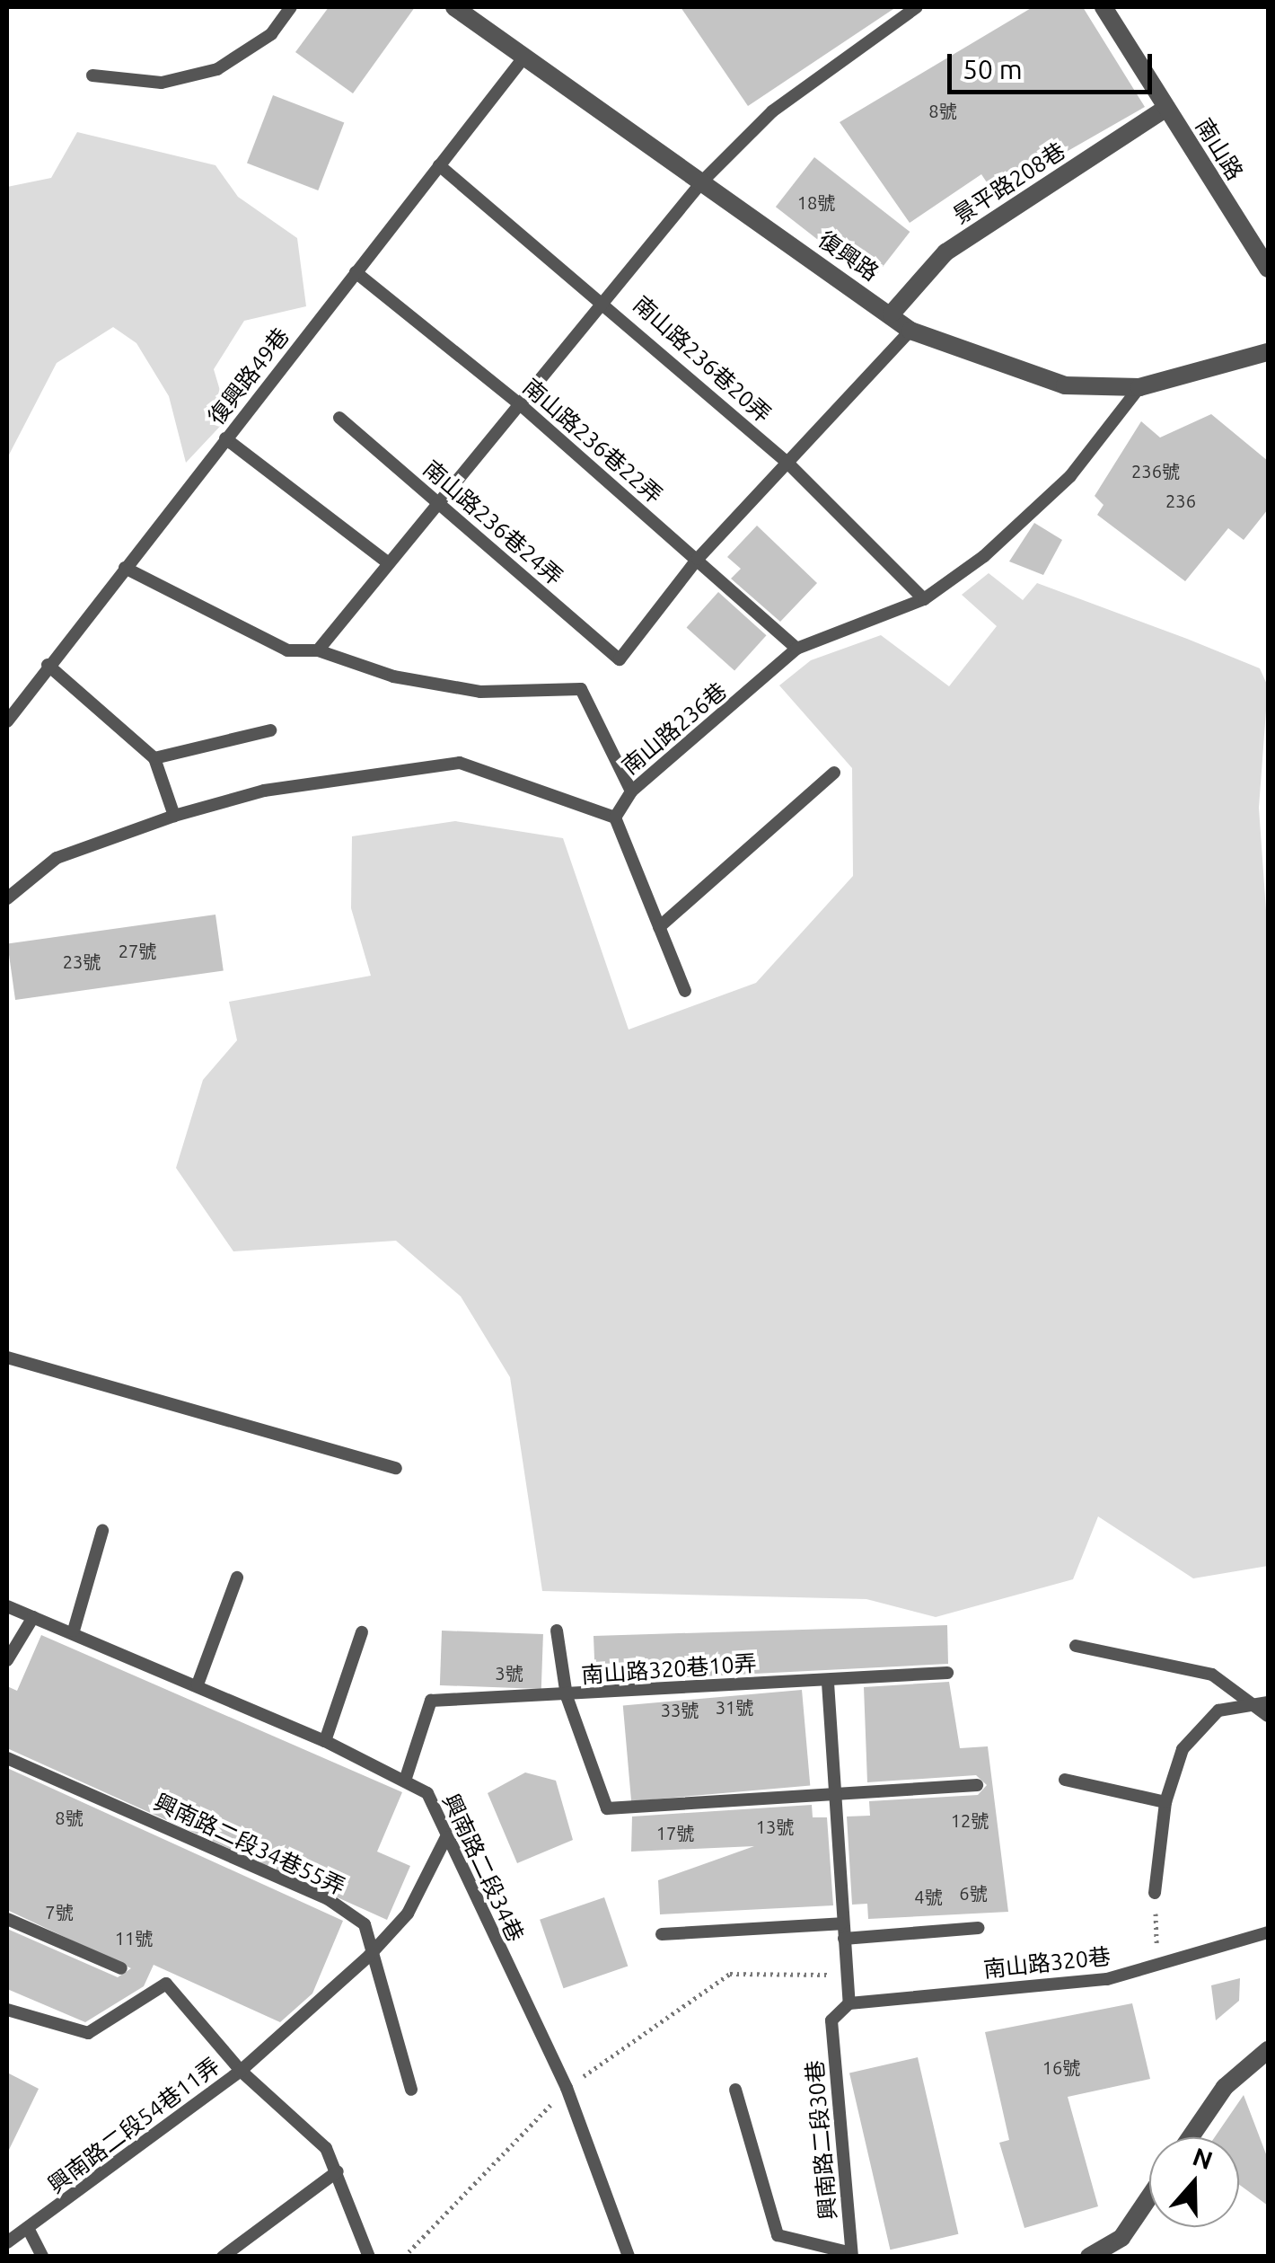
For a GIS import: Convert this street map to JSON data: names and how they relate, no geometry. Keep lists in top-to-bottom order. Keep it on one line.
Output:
{"streets":{"street":["南山路","景平路208巷","復興路"],"lane":["南山路236巷20弄","復興路49巷","南山路236巷22弄","南山路236巷24弄","南山路236巷","南山路320巷10弄","興南路二段34巷55弄","興南路二段34巷","南山路320巷","興南路二段54巷11弄","興南路二段30巷"]},"crossings":[["南山路","景平路208巷"],["景平路208巷","復興路"],["復興路","復興路49巷"],["復興路","南山路236巷"],["南山路236巷20弄","復興路49巷"],["南山路236巷20弄","南山路236巷"],["復興路49巷","南山路236巷22弄"],["南山路236巷22弄","南山路236巷24弄"],["南山路236巷22弄","南山路236巷"],["南山路320巷10弄","興南路二段34巷"],["興南路二段34巷55弄","興南路二段54巷11弄"],["興南路二段34巷","興南路二段54巷11弄"]],"house_numbers":["8號","18號","236號","236","27號","23號","3號","31號","33號","8號","12號","13號","17號","6號","4號","7號","11號","16號"],"scale_bar":"50 m","north":"top"}
